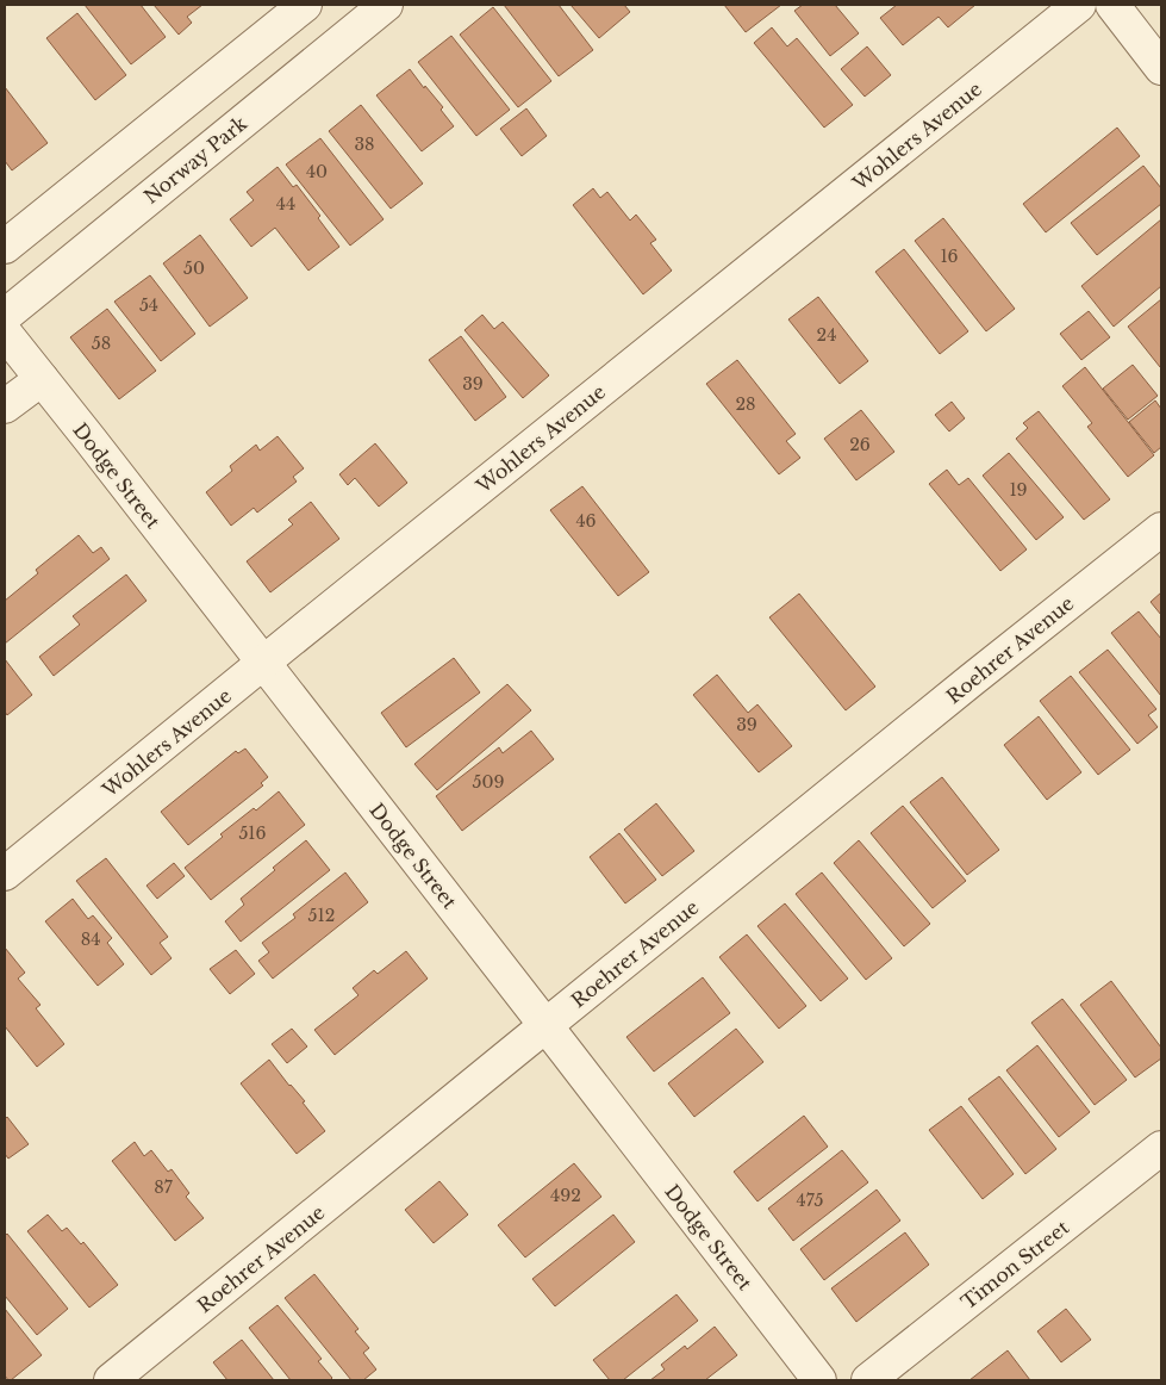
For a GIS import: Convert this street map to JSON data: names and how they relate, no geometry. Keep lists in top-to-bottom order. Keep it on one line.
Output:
{"streets":{"street":["Wohlers Avenue","Norway Park","Dodge Street","Roehrer Avenue","Timon Street"]},"crossings":[["Wohlers Avenue","Dodge Street"],["Dodge Street","Roehrer Avenue"]],"house_numbers":["38","40","44","16","50","54","24","58","39","28","26","19","46","39","509","516","512","84","87","492","475"]}
